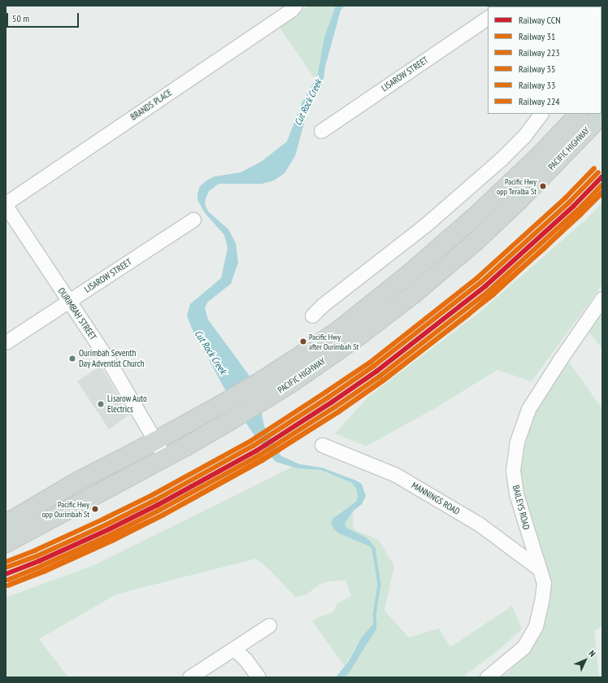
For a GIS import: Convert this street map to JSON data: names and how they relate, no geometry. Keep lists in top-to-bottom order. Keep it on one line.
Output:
{"streets":{"main road":["PACIFIC HIGHWAY"],"street":["LISAROW STREET","BRANDS PLACE","OURIMBAH STREET","MANNINGS ROAD","BAILEYS ROAD"]},"crossings":[["LISAROW STREET","OURIMBAH STREET"],["BRANDS PLACE","OURIMBAH STREET"],["PACIFIC HIGHWAY","OURIMBAH STREET"],["MANNINGS ROAD","BAILEYS ROAD"]],"water":["Cut Rock Creek"],"places":["Pacific Hwy opp Teralba St","Pacific Hwy after Ourimbah St","Ourimbah Seventh Day Adventist Church","Lisarow Auto Electrics","Pacific Hwy opp Ourimbah St"],"lines":["rail line 33","rail line 223","rail line CCN","rail line 31","rail line 224","rail line 35"],"legend":["Railway CCN","Railway 31","Railway 223","Railway 35","Railway 33","Railway 224"],"scale_bar":"50 m","north":"top right"}
